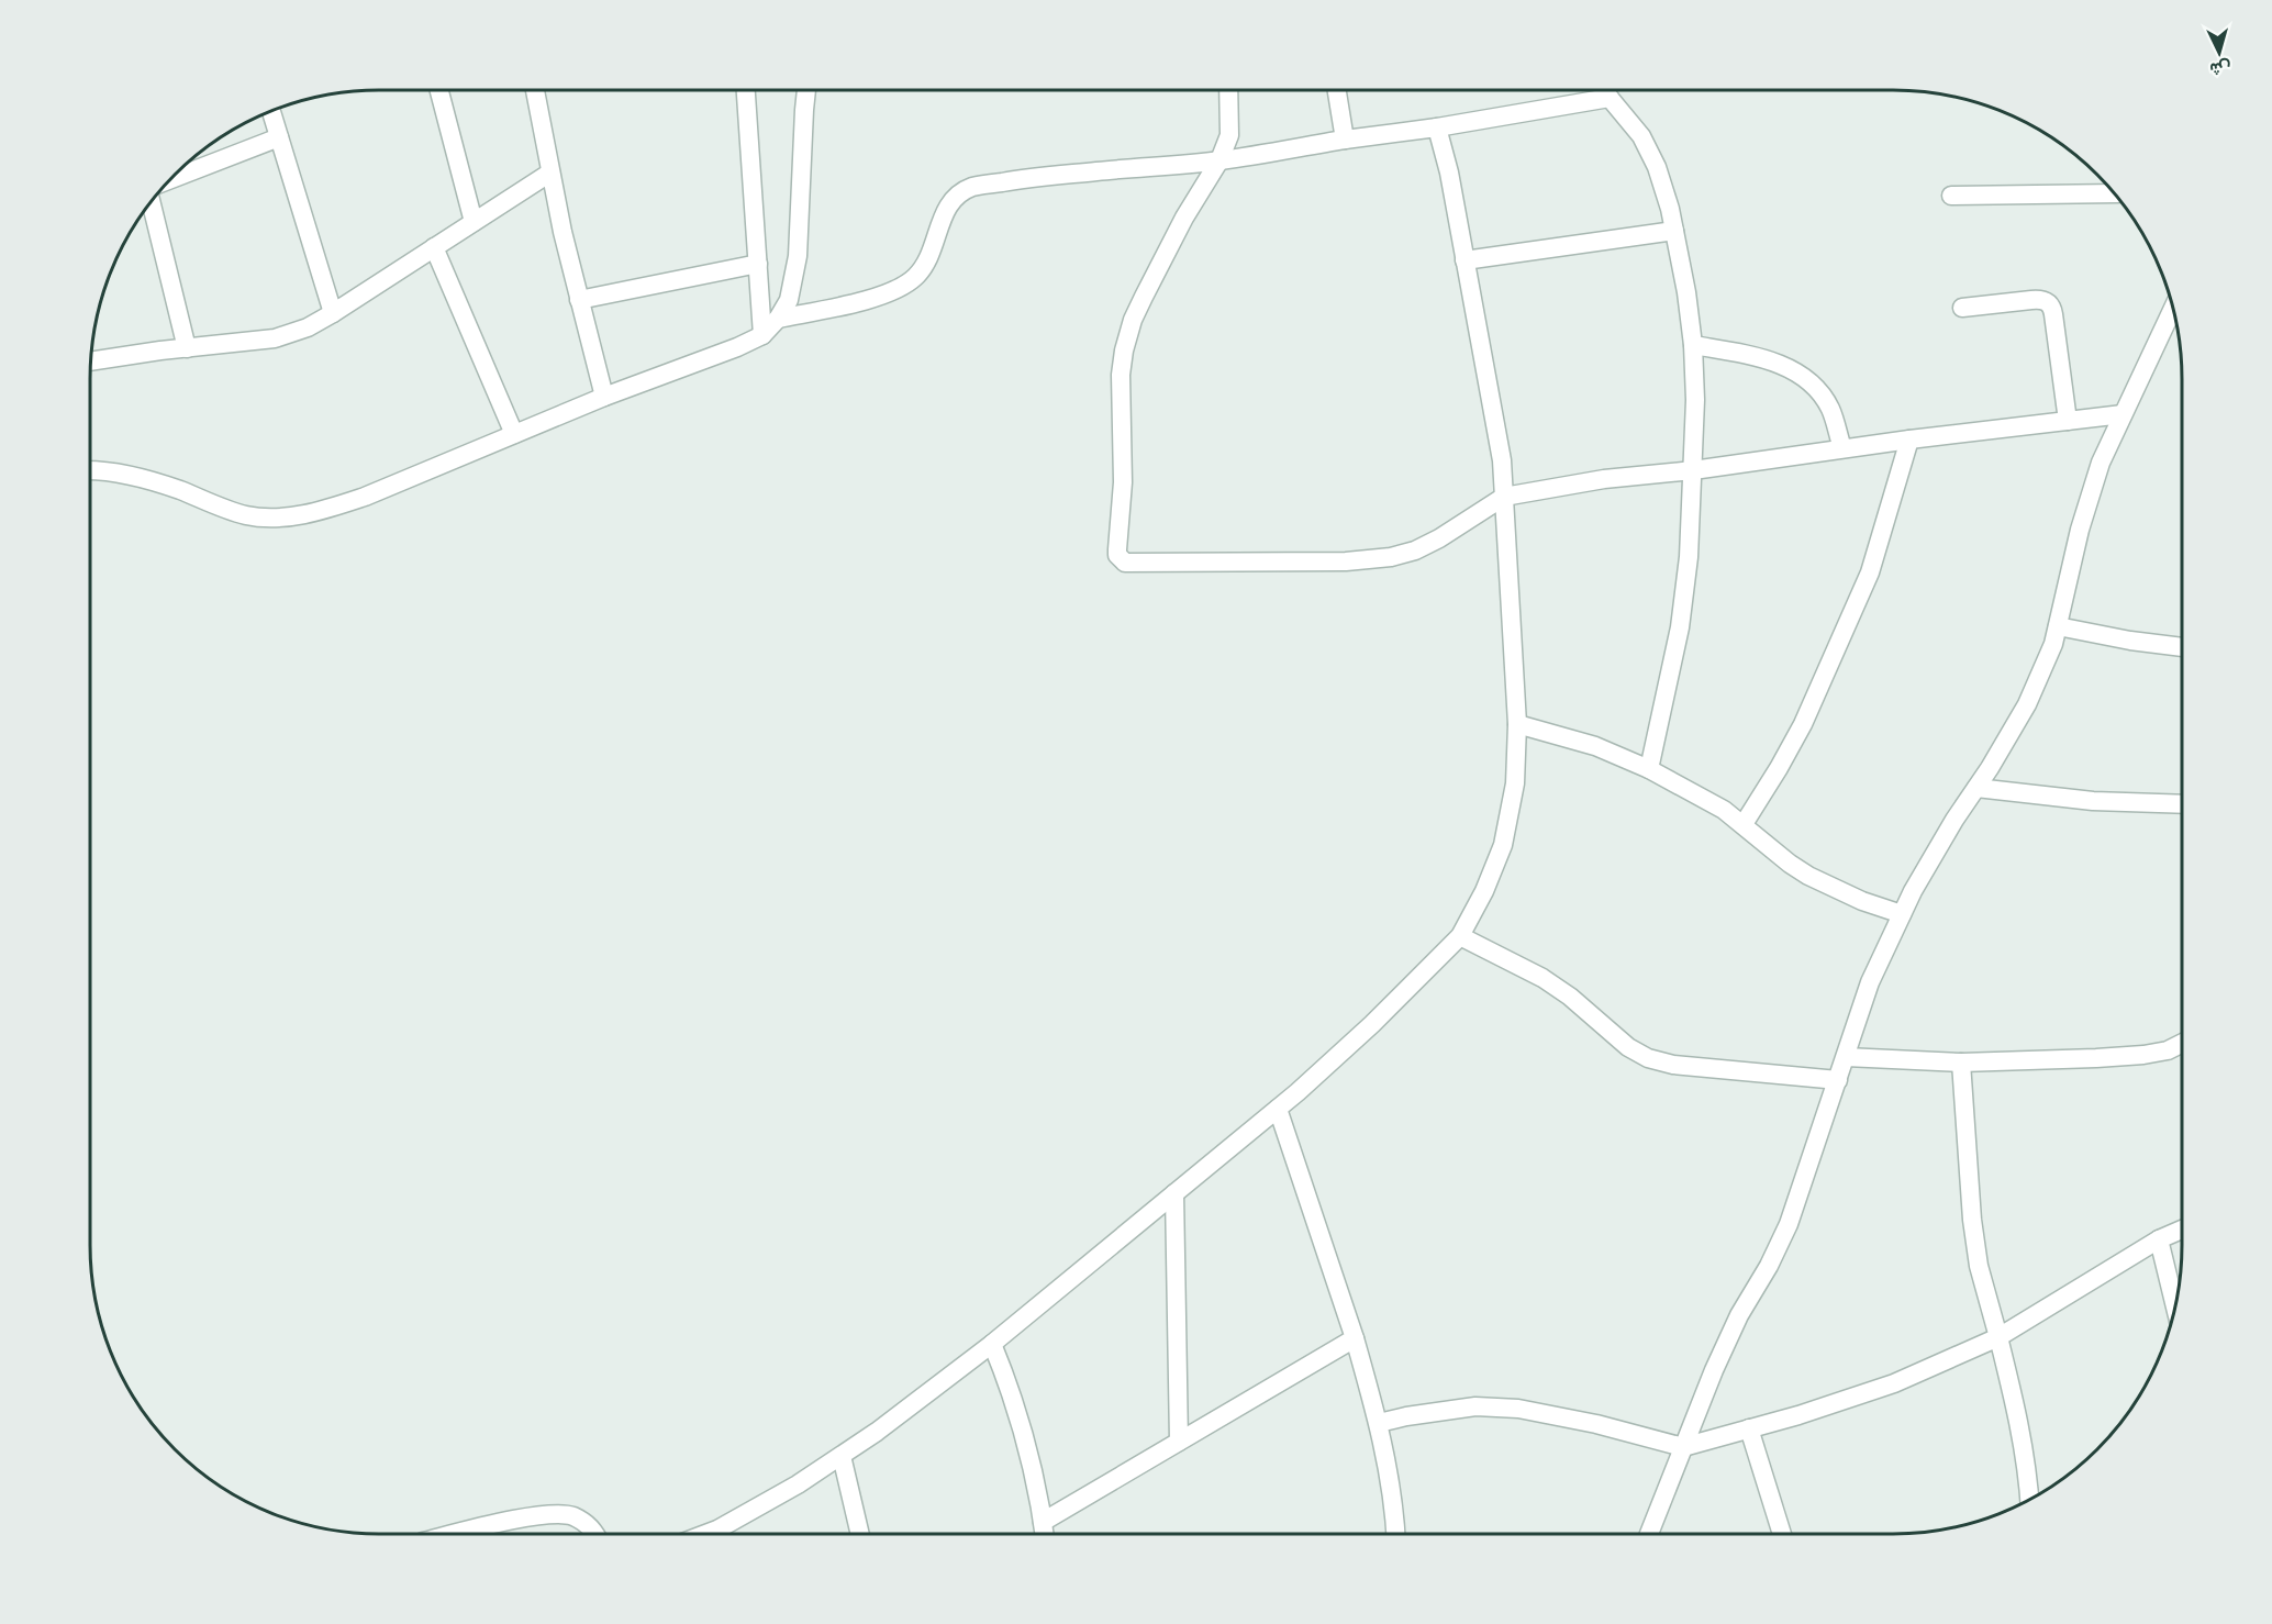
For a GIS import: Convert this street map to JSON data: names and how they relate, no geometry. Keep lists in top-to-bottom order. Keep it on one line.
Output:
{"north":"bottom"}
